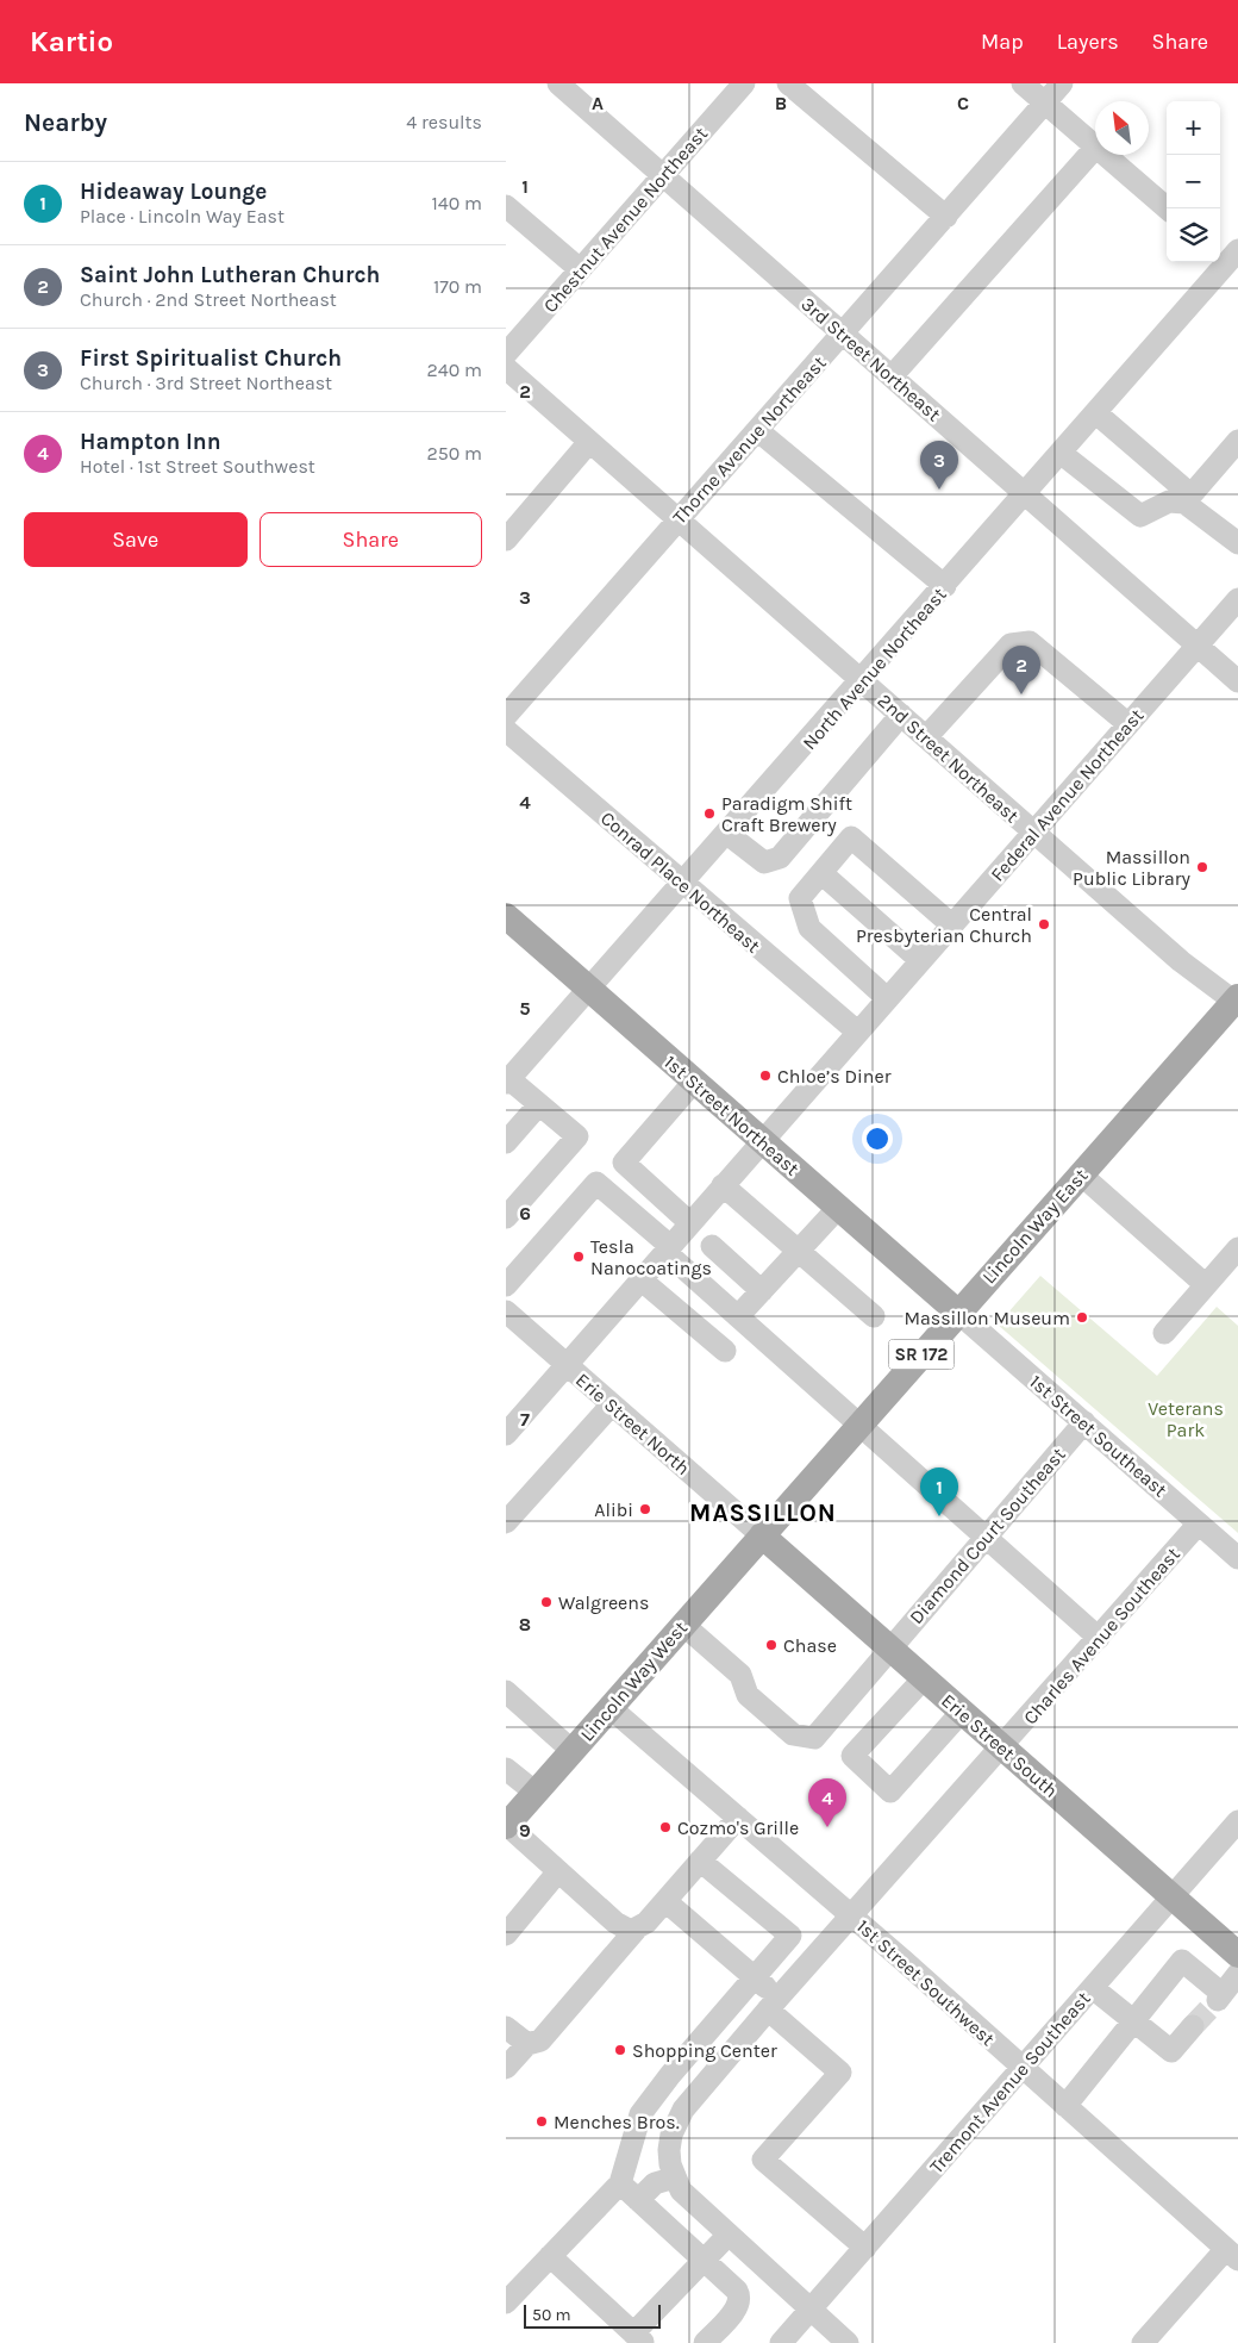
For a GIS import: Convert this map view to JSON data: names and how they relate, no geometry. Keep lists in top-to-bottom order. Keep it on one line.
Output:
{"streets":{"main road":["1st Street Northeast","Lincoln Way East","SR 172","Lincoln Way West","Erie Street South"],"street":["Chestnut Avenue Northeast","3rd Street Northeast","Thorne Avenue Northeast","North Avenue Northeast","2nd Street Northeast","Federal Avenue Northeast","Conrad Place Northeast","Erie Street North","1st Street Southeast","Diamond Court Southeast","Charles Avenue Southeast","1st Street Southwest","Tremont Avenue Southeast"]},"crossings":[["Chestnut Avenue Northeast","3rd Street Northeast"],["3rd Street Northeast","Thorne Avenue Northeast"],["3rd Street Northeast","North Avenue Northeast"],["3rd Street Northeast","Federal Avenue Northeast"],["Thorne Avenue Northeast","2nd Street Northeast"],["North Avenue Northeast","2nd Street Northeast"],["North Avenue Northeast","Conrad Place Northeast"],["North Avenue Northeast","1st Street Northeast"],["2nd Street Northeast","Federal Avenue Northeast"],["2nd Street Northeast","Lincoln Way East"],["Federal Avenue Northeast","Conrad Place Northeast"],["Federal Avenue Northeast","1st Street Northeast"],["Federal Avenue Northeast","Erie Street North"],["1st Street Northeast","Lincoln Way East"],["1st Street Northeast","1st Street Southeast"],["Lincoln Way East","Erie Street North"],["Lincoln Way East","1st Street Southeast"],["Lincoln Way East","Lincoln Way West"],["Lincoln Way East","Erie Street South"],["Erie Street North","Lincoln Way West"],["Erie Street North","Erie Street South"],["1st Street Southeast","Diamond Court Southeast"],["1st Street Southeast","Charles Avenue Southeast"],["Diamond Court Southeast","Lincoln Way West"],["Diamond Court Southeast","Erie Street South"],["Charles Avenue Southeast","Erie Street South"],["Charles Avenue Southeast","1st Street Southwest"],["Lincoln Way West","Erie Street South"],["Lincoln Way West","1st Street Southwest"],["Erie Street South","Tremont Avenue Southeast"],["1st Street Southwest","Tremont Avenue Southeast"]],"districts":["MASSILLON"],"parks":["Veterans Park"],"places":["Paradigm Shift Craft Brewery","Massillon Public Library","Central Presbyterian Church","Chloe’s Diner","Tesla Nanocoatings","Massillon Museum","Alibi","Walgreens","Chase","Cozmo's Grille","Shopping Center","Menches Bros."],"scale_bar":"50 m","north":"top left","page":{"header":"Kartio","nav":["Map","Layers","Share"],"heading":["Nearby","4 results"],"map_buttons":["+","−"],"list":[{"mark":"1","name":"Hideaway Lounge","note":"Place · Lincoln Way East","value":"140 m"},{"mark":"2","name":"Saint John Lutheran Church","note":"Church · 2nd Street Northeast","value":"170 m"},{"mark":"3","name":"First Spiritualist Church","note":"Church · 3rd Street Northeast","value":"240 m"},{"mark":"4","name":"Hampton Inn","note":"Hotel · 1st Street Southwest","value":"250 m"}],"pins":["3","2","1","4"],"buttons":["Save","Share"],"scale":"50 m"},"grid":{"columns":["A","B","C"],"rows":["1","2","3","4","5","6","7","8","9"]}}
